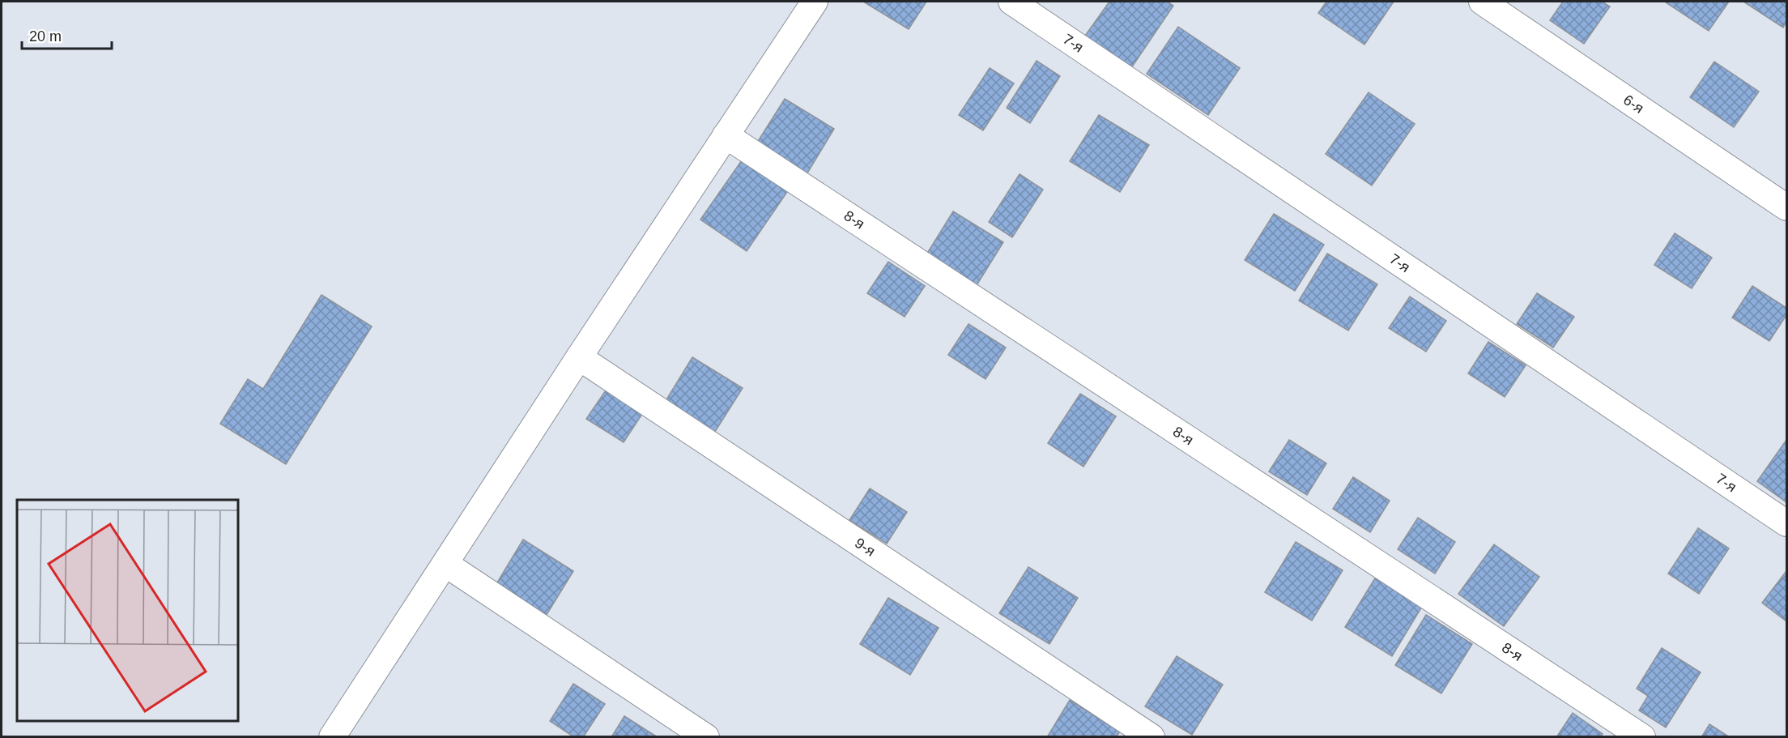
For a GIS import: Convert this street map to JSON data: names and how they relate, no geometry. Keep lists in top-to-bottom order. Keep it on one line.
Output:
{"streets":{"street":["7-я","6-я","8-я","9-я"]},"scale_bar":"20 m"}
